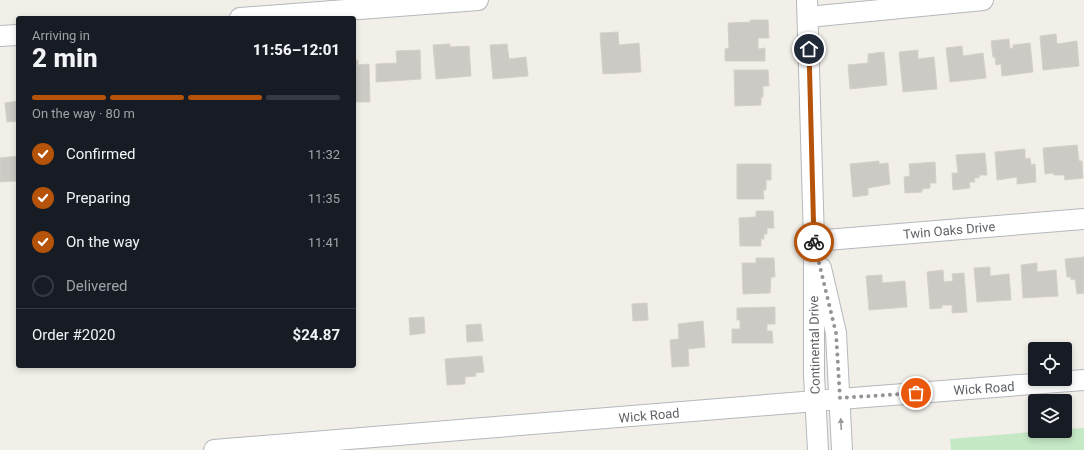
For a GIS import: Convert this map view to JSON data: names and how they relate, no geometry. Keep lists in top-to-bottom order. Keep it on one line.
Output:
{"streets":{"street":["Twin Oaks Drive","Continental Drive","Wick Road"]},"crossings":[["Twin Oaks Drive","Continental Drive"],["Continental Drive","Wick Road"]],"page":{"heading":["2 min","Arriving in","11:56–12:01"],"panel":["Order #2020","$24.87"],"bar":"On the way · 80 m","list":[["Confirmed","11:32"],["Preparing","11:35"],["On the way","11:41"],"Delivered"]}}
